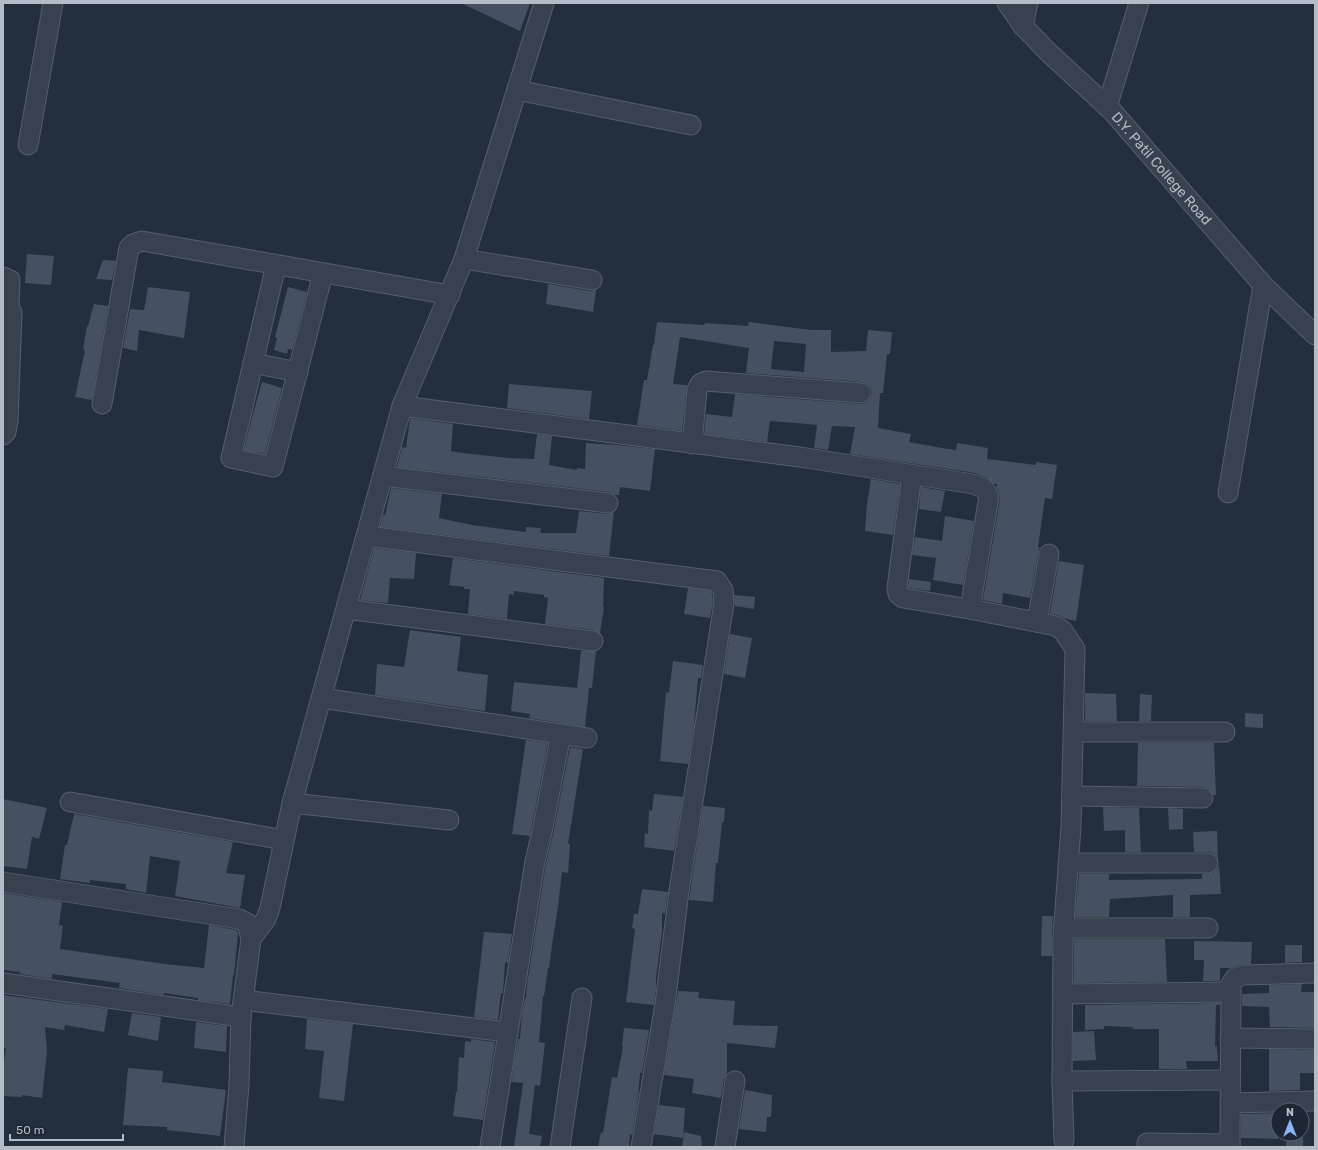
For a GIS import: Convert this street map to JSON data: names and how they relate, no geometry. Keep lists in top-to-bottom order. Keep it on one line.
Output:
{"streets":{"street":["D.Y. Patil College Road"]},"scale_bar":"50 m","north":"top"}
